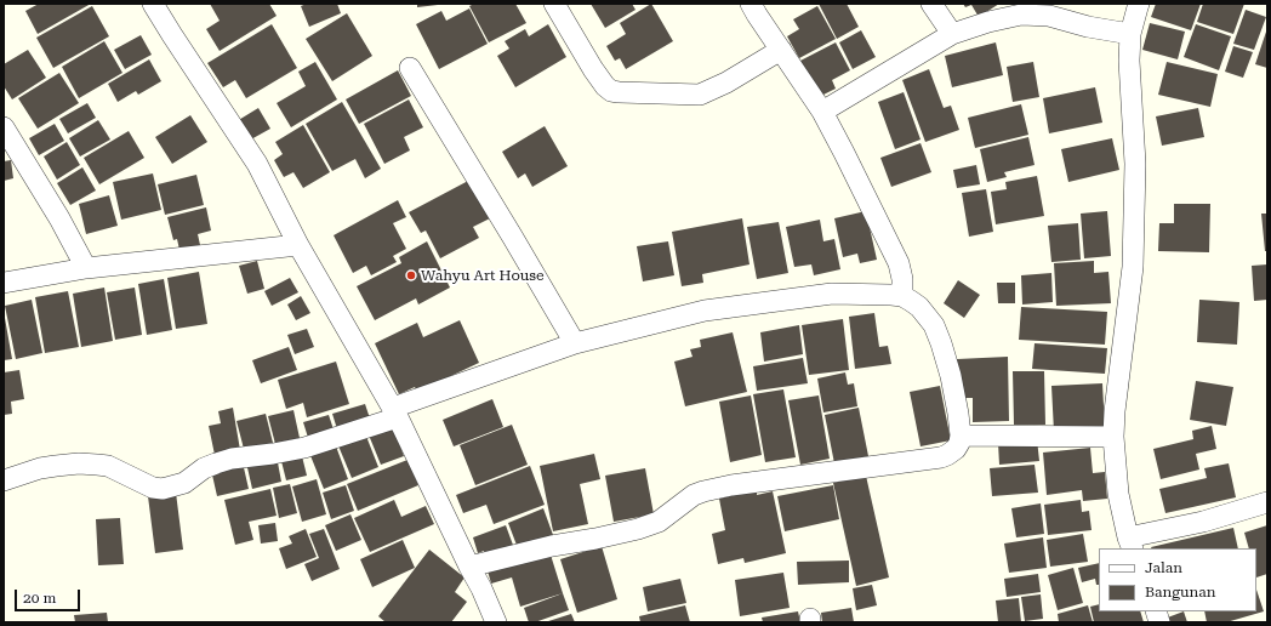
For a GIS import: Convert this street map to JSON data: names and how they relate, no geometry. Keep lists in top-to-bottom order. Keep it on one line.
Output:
{"places":["Wahyu Art House"],"legend":["Jalan","Bangunan"],"scale_bar":"20 m"}
